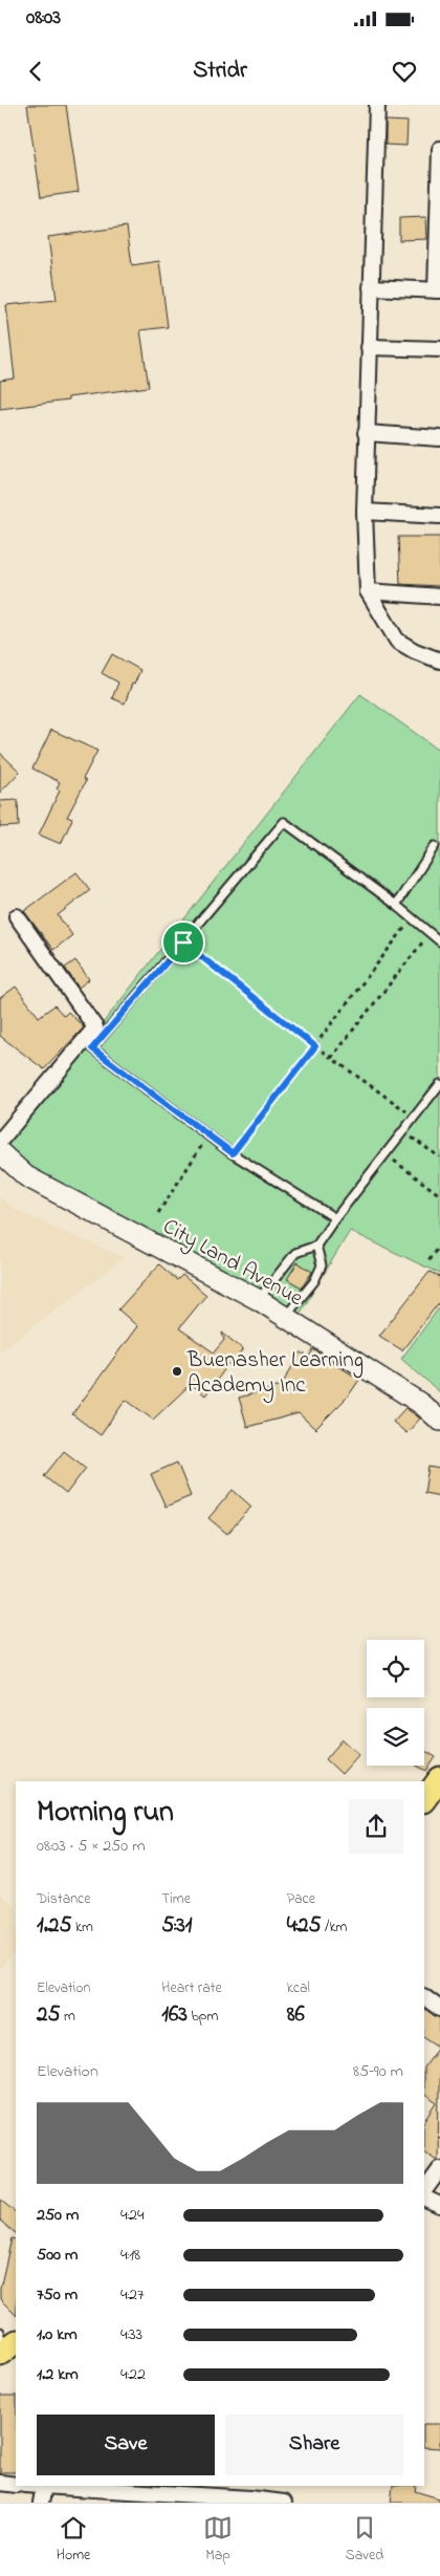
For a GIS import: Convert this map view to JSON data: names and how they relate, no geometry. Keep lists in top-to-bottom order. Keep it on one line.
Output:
{"streets":{"street":["City Land Avenue"]},"places":["Buenasher Learning Academy Inc"],"page":{"status":"08:03","header":"Stridr","heading":["Morning run","08:03 · 5 × 250 m"],"stats":[["Distance","1.25 km"],["Time","5:31"],["Pace","4:25 /km"],["Elevation","25 m"],["Heart rate","163 bpm"],["kcal","86"]],"chart":["Elevation","85–90 m"],"list":[{"name":"250 m","note":"4:24"},{"name":"500 m","note":"4:18"},{"name":"750 m","note":"4:27"},{"name":"1.0 km","note":"4:33"},{"name":"1.2 km","note":"4:22"}],"buttons":["Save","Share"],"tabs":["Home","Map","Saved"]}}
